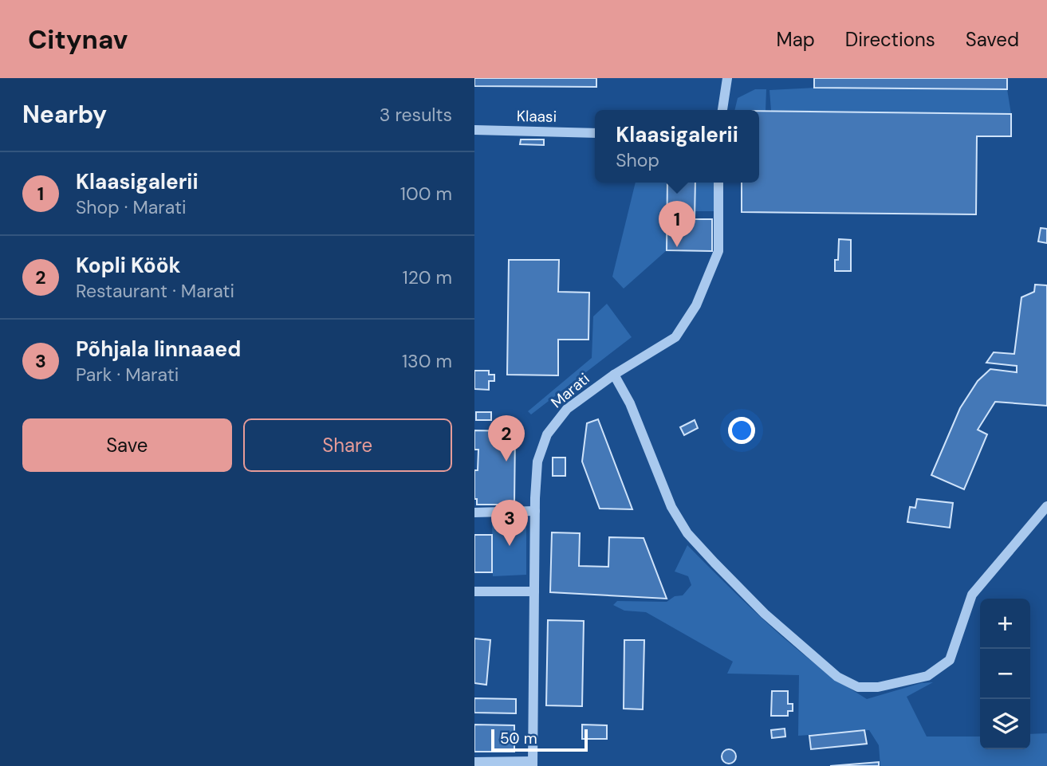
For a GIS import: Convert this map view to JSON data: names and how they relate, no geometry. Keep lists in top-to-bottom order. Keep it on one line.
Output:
{"streets":{"street":["Klaasi","Marati"]},"scale_bar":"50 m","page":{"header":"Citynav","nav":["Map","Directions","Saved"],"heading":["Nearby","3 results"],"popup":["Klaasigalerii","Shop"],"list":[{"mark":"1","name":"Klaasigalerii","note":"Shop · Marati","value":"100 m"},{"mark":"2","name":"Kopli Köök","note":"Restaurant · Marati","value":"120 m"},{"mark":"3","name":"Põhjala linnaaed","note":"Park · Marati","value":"130 m"}],"pins":["1","2","3"],"buttons":["Save","Share"],"map_buttons":["+","−"],"scale":"50 m"}}
